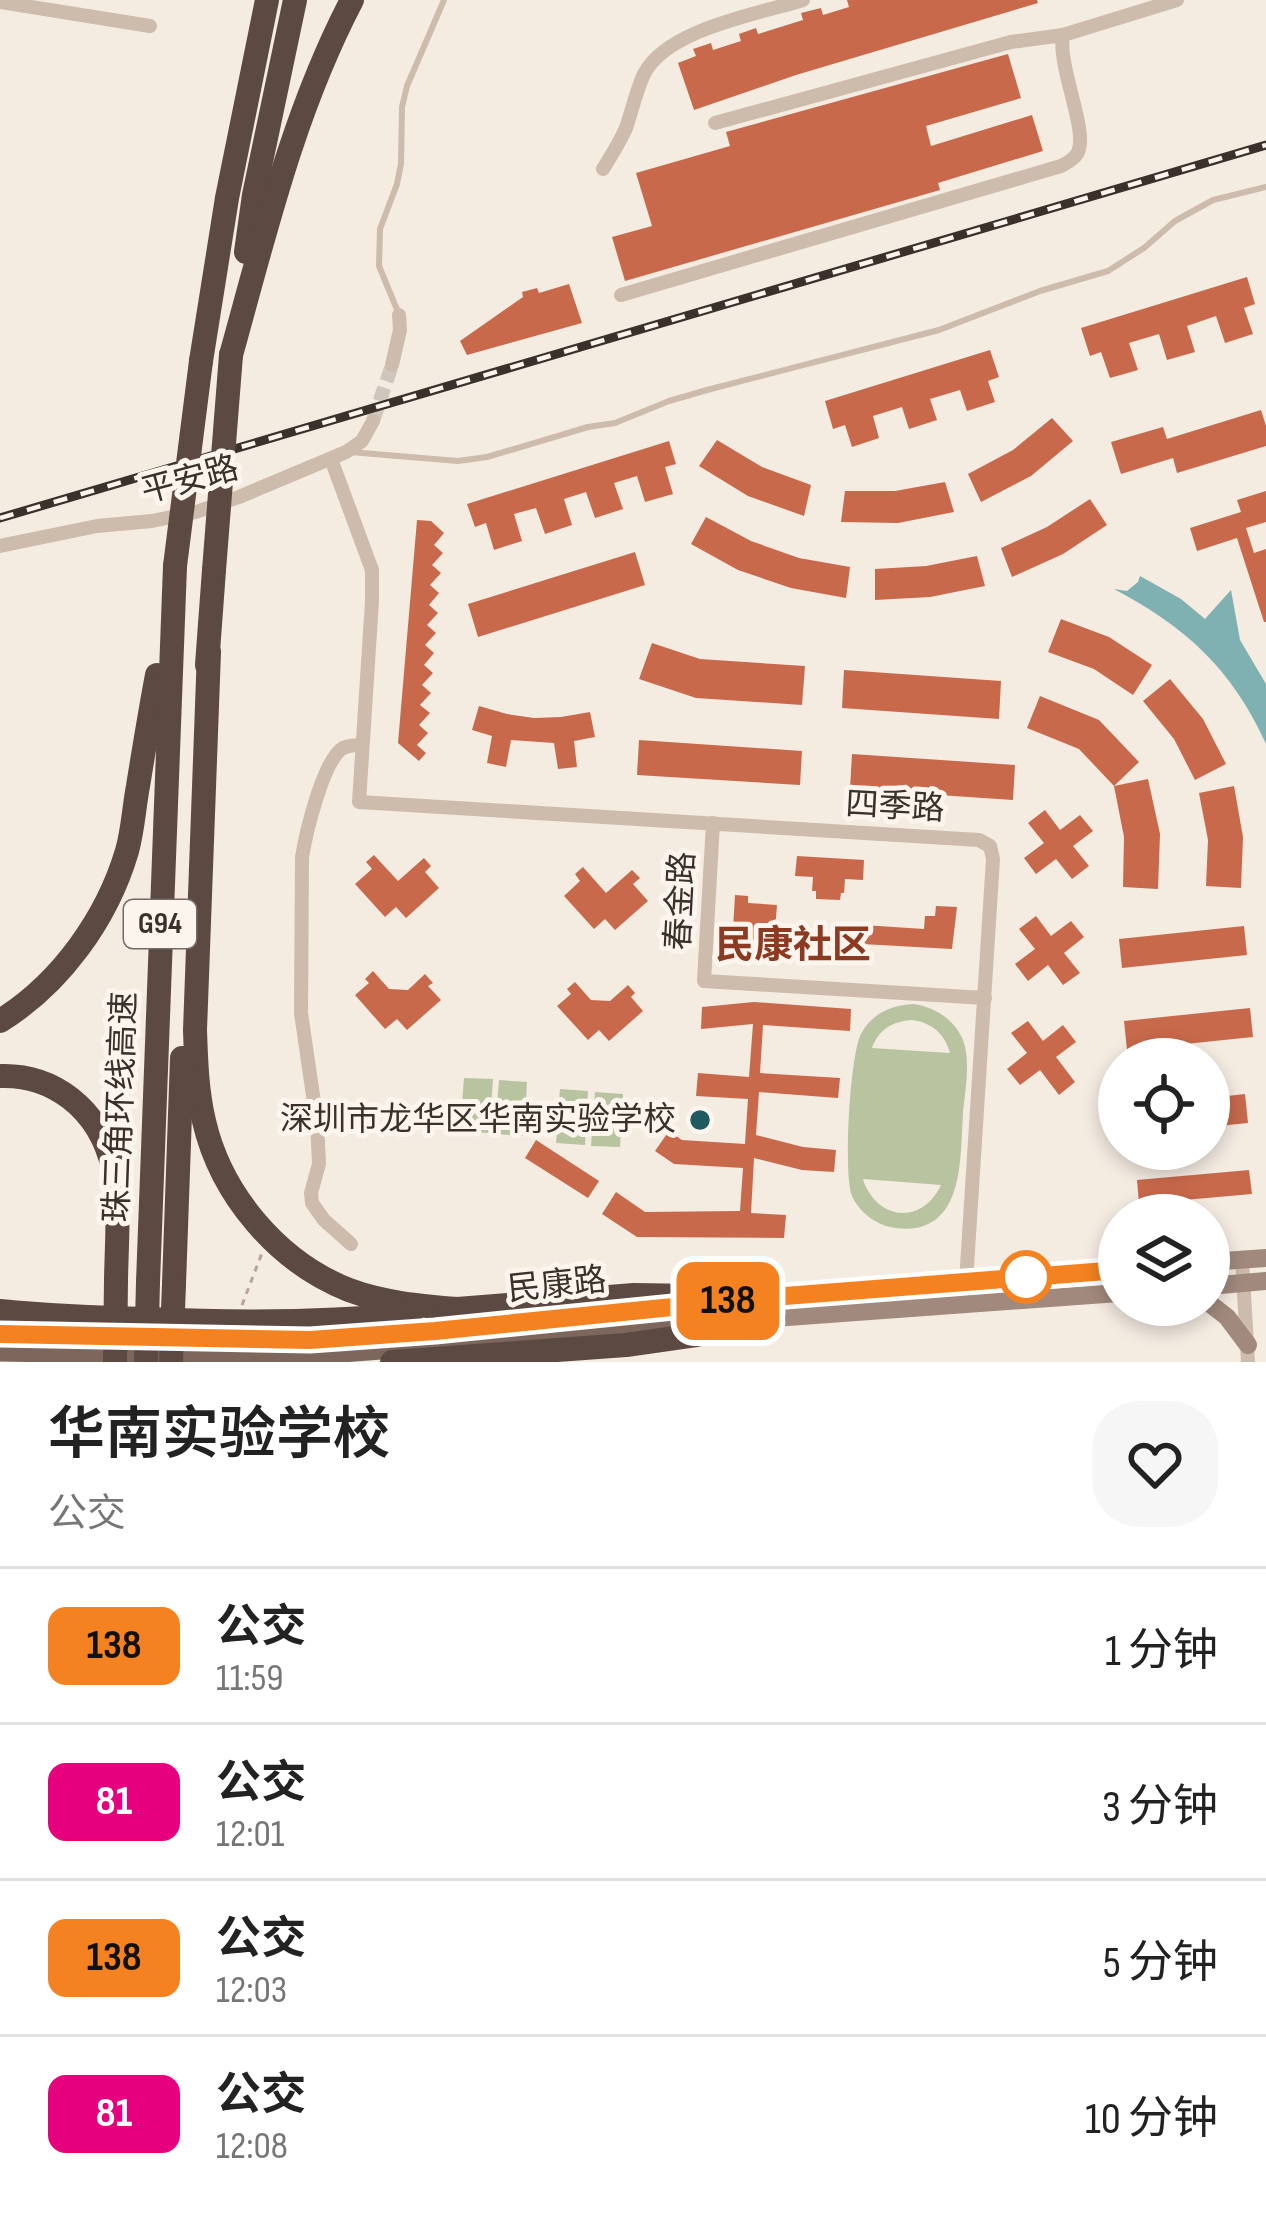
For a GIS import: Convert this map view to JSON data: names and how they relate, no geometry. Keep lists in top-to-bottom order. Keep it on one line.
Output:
{"streets":{"highway":["G94","珠三角环线高速"],"main road":["民康路"],"street":["平安路","四季路","春金路"]},"crossings":[["四季路","春金路"],["四季路","民康路"],["G94","珠三角环线高速"]],"districts":["民康社区"],"places":["深圳市龙华区华南实验学校"],"lines":["bus line 138"],"page":{"on_map":"138","heading":["华南实验学校","公交"],"list":[{"mark":"138","name":"公交","note":"11:59","value":"1 分钟"},{"mark":"81","name":"公交","note":"12:01","value":"3 分钟"},{"mark":"138","name":"公交","note":"12:03","value":"5 分钟"},{"mark":"81","name":"公交","note":"12:08","value":"10 分钟"}]}}
